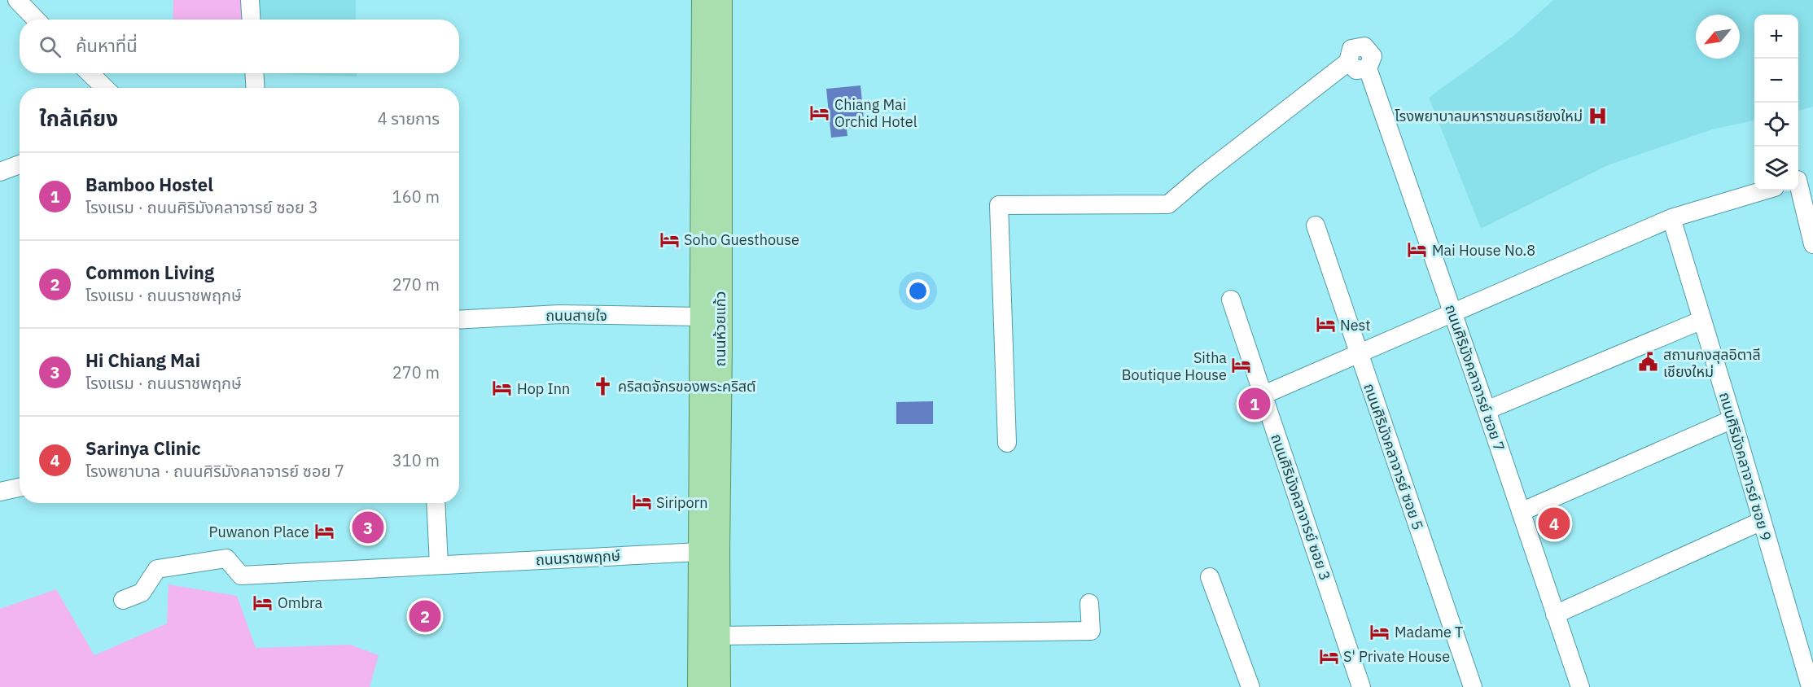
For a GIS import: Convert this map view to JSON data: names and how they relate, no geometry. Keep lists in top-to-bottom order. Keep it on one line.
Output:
{"streets":{"main road":["ถนนห้วยแก้ว"],"street":["ถนนสายใจ","ถนนศิริมังคลาจารย์ ซอย 7","ถนนศิริมังคลาจารย์ ซอย 5","ถนนศิริมังคลาจารย์ ซอย 9","ถนนศิริมังคลาจารย์ ซอย 3","ถนนราชพฤกษ์"]},"crossings":[["ถนนสายใจ","ถนนห้วยแก้ว"],["ถนนห้วยแก้ว","ถนนราชพฤกษ์"]],"places":{"hotel":["Chiang Mai Orchid Hotel","Soho Guesthouse","Mai House No.8","Nest","Sitha Boutique House","Hop Inn","Siriporn","Puwanon Place","Ombra","Madame T","S' Private House"],"hospital":["โรงพยาบาลมหาราชนครเชียงใหม่"],"public building":["สถานกงสุลอิตาลี เชียงใหม่"],"church":["คริสตจักรของพระคริสต์"]},"north":"bottom left","page":{"map_buttons":["+","−"],"search":"ค้นหาที่นี่","heading":["ใกล้เคียง","4 รายการ"],"list":[{"mark":"1","name":"Bamboo Hostel","note":"โรงแรม · ถนนศิริมังคลาจารย์ ซอย 3","value":"160 m"},{"mark":"2","name":"Common Living","note":"โรงแรม · ถนนราชพฤกษ์","value":"270 m"},{"mark":"3","name":"Hi Chiang Mai","note":"โรงแรม · ถนนราชพฤกษ์","value":"270 m"},{"mark":"4","name":"Sarinya Clinic","note":"โรงพยาบาล · ถนนศิริมังคลาจารย์ ซอย 7","value":"310 m"}],"pins":["1","4","3","2"]}}
